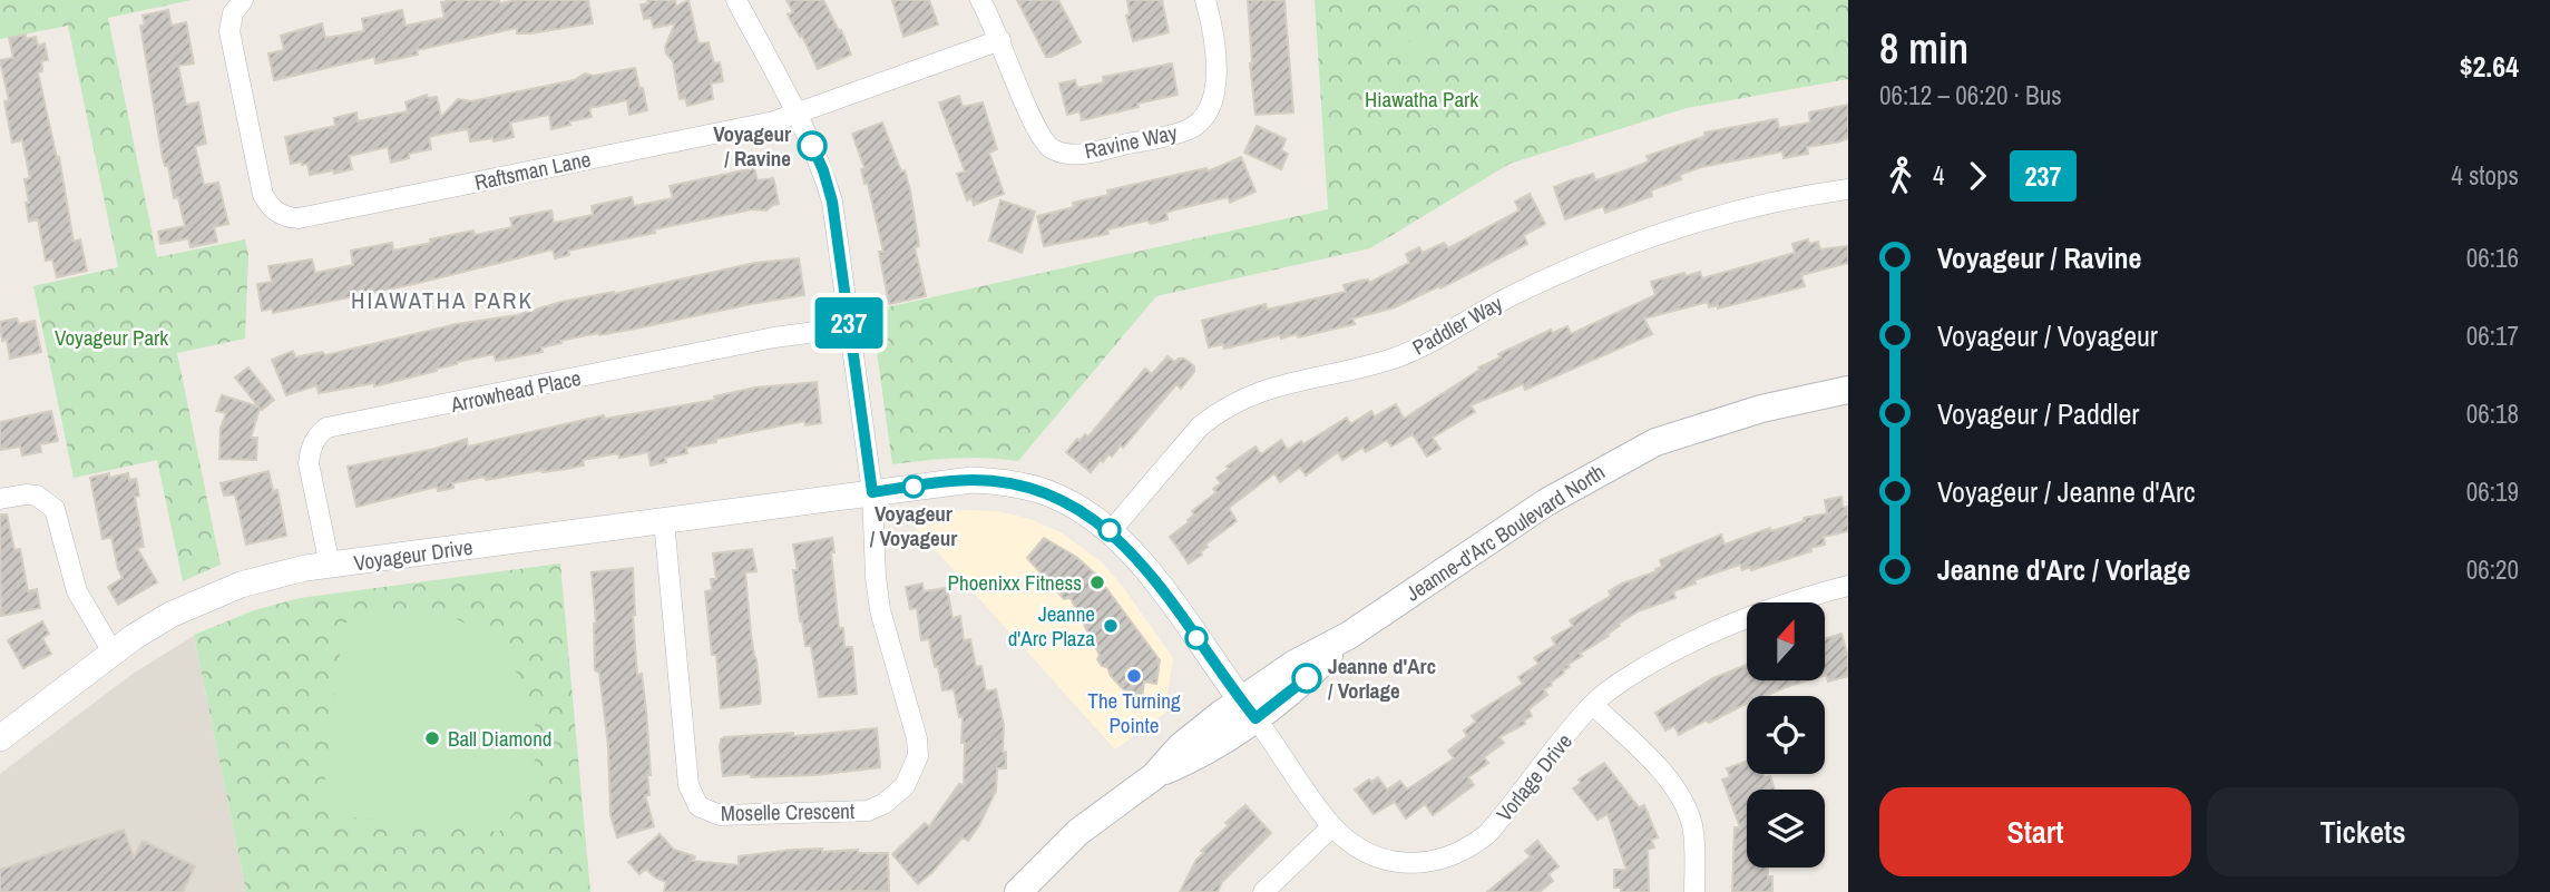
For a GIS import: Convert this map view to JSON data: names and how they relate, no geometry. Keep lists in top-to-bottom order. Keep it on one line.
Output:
{"streets":{"main road":["Jeanne-d'Arc Boulevard North"],"street":["Ravine Way","Raftsman Lane","Paddler Way","Arrowhead Place","Voyageur Drive","Vorlage Drive","Moselle Crescent"]},"crossings":[["Ravine Way","Raftsman Lane"],["Paddler Way","Voyageur Drive"],["Arrowhead Place","Voyageur Drive"],["Jeanne-d'Arc Boulevard North","Voyageur Drive"],["Jeanne-d'Arc Boulevard North","Vorlage Drive"],["Voyageur Drive","Vorlage Drive"],["Voyageur Drive","Moselle Crescent"]],"districts":["HIAWATHA PARK"],"parks":["Hiawatha Park","Voyageur Park"],"places":["Voyageur / Ravine","Voyageur / Voyageur","Phoenixx Fitness","Jeanne d'Arc Plaza","The Turning Pointe","Jeanne d'Arc / Vorlage","Ball Diamond"],"lines":["bus line 237"],"north":"top","page":{"on_map":"237","heading":["8 min","06:12 – 06:20 · Bus","$2.64"],"legs":["4","237","4 stops"],"list":[{"name":"Voyageur / Ravine","value":"06:16"},{"name":"Voyageur / Voyageur","value":"06:17"},{"name":"Voyageur / Paddler","value":"06:18"},{"name":"Voyageur / Jeanne d'Arc","value":"06:19"},{"name":"Jeanne d'Arc / Vorlage","value":"06:20"}],"buttons":["Start","Tickets"]}}
